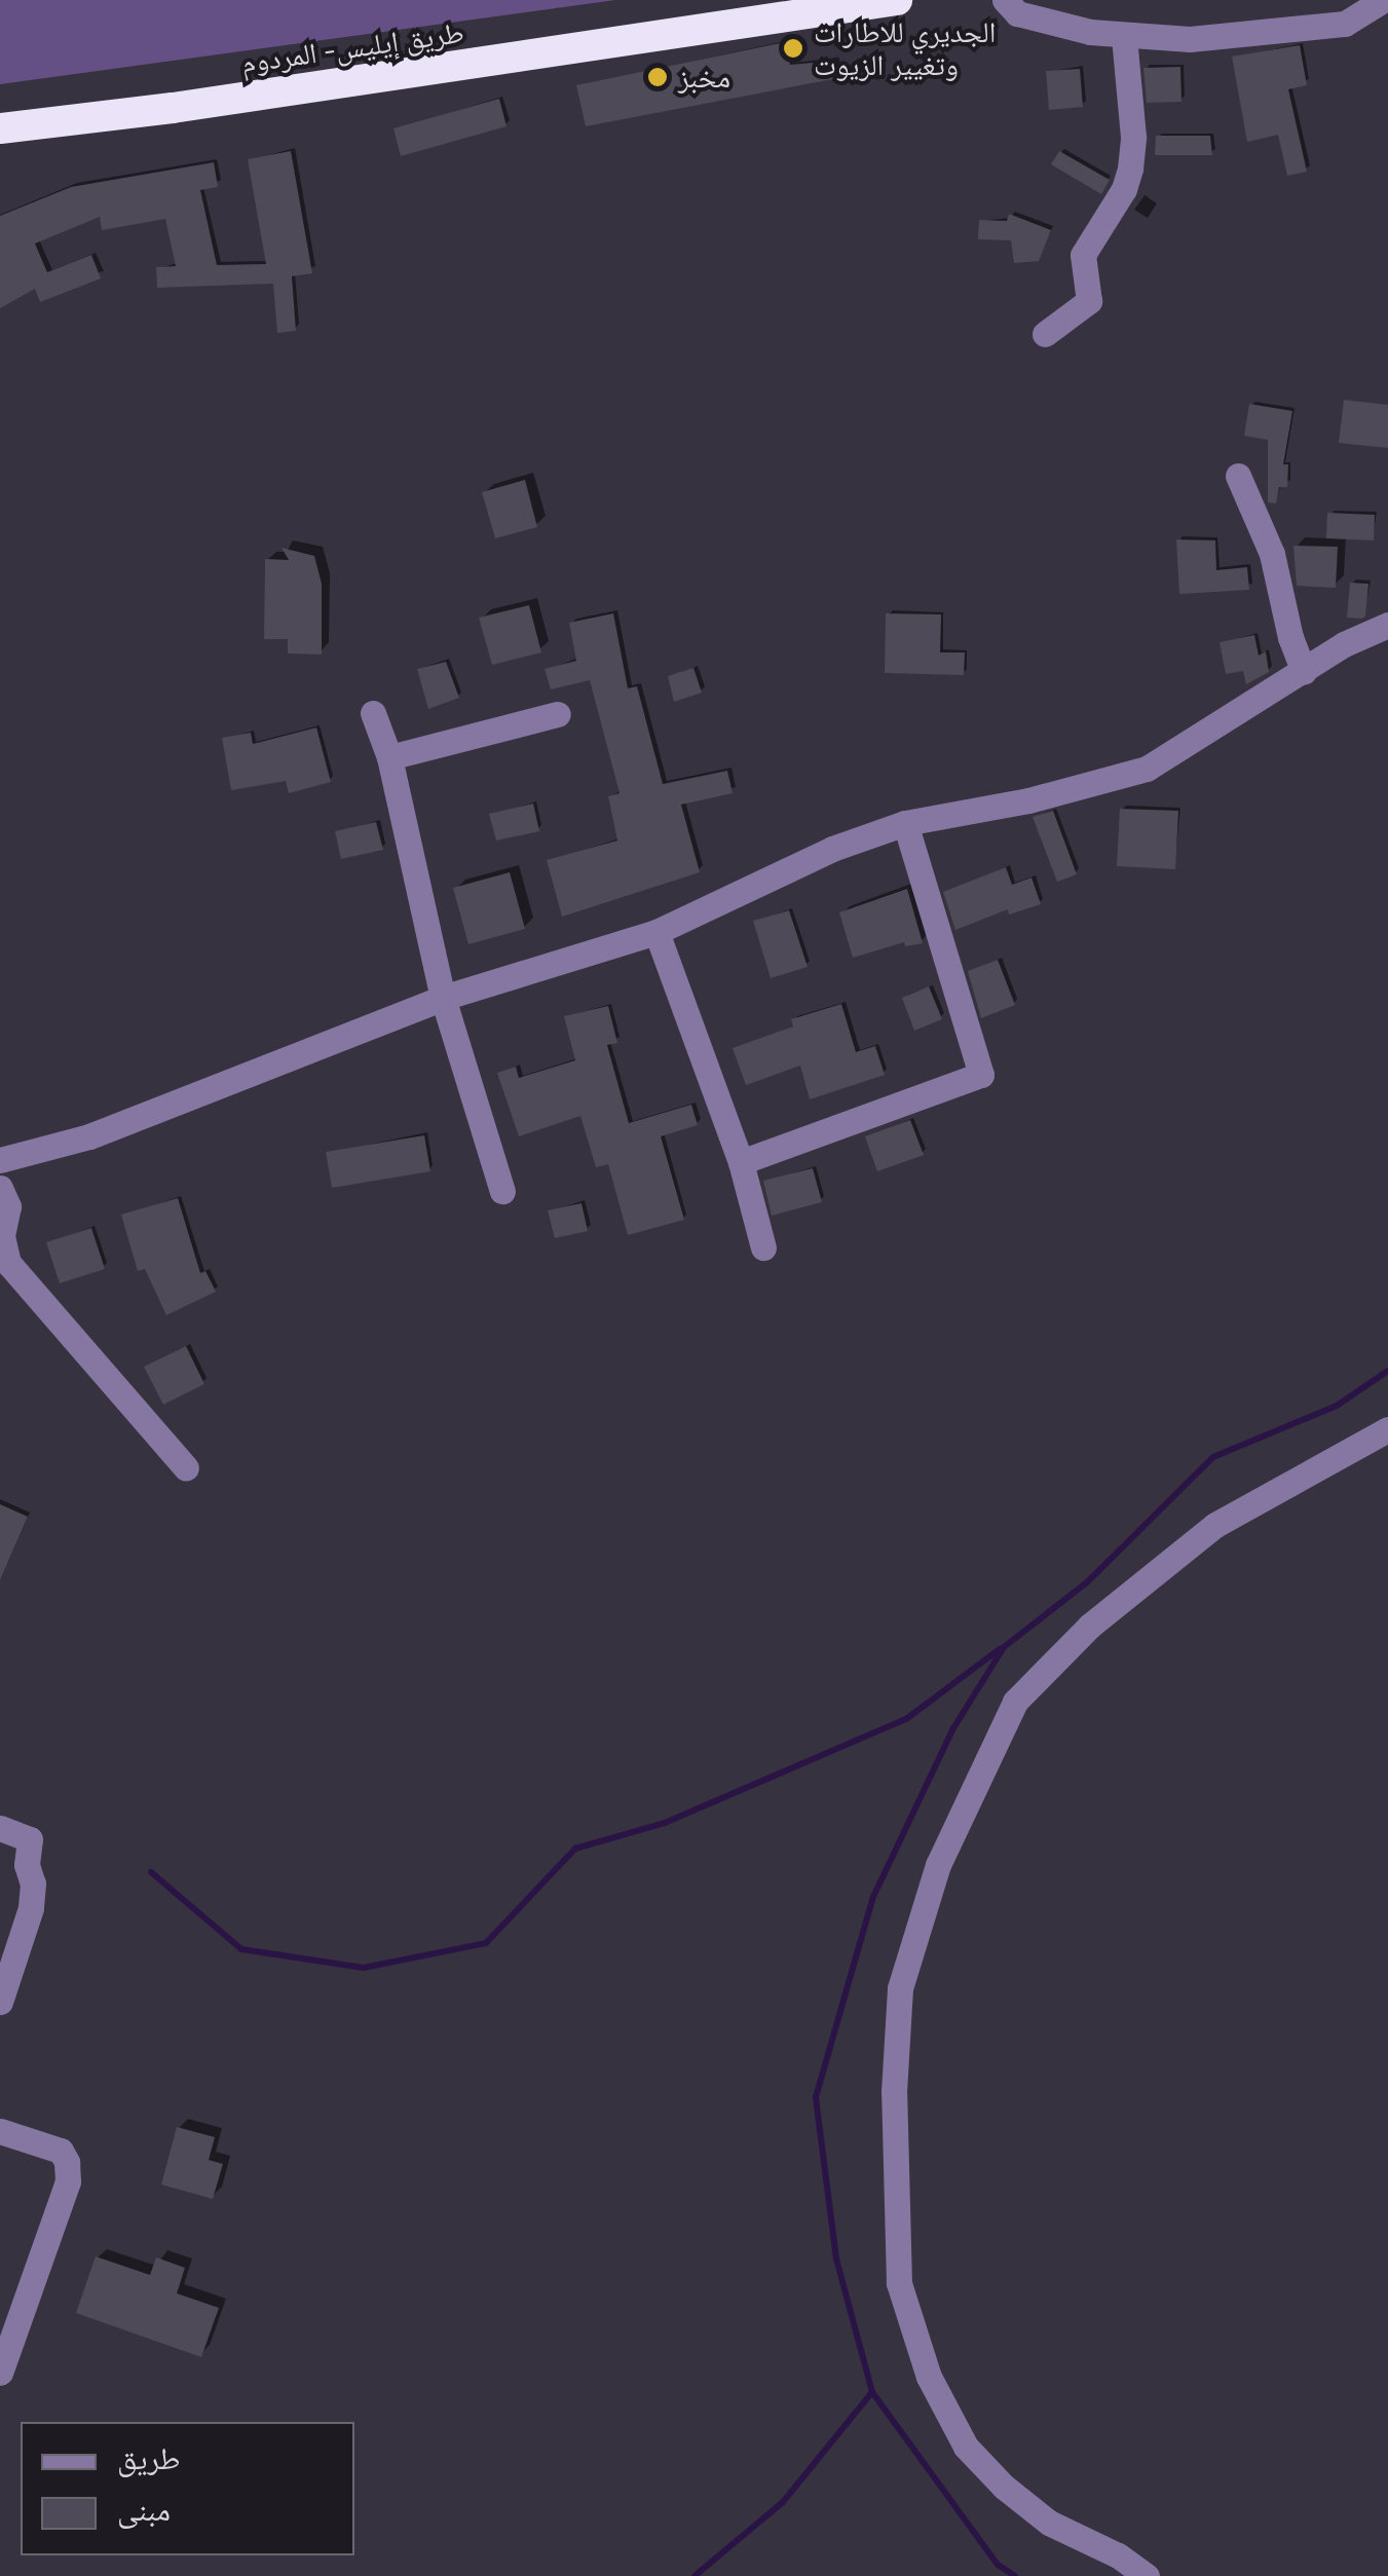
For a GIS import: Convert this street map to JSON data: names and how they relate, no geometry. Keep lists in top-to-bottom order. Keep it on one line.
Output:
{"streets":{"highway":["طريق إيليس- المردوم"]},"places":["الجديري للاطارات وتغيير الزيوت","مخبز"],"legend":["طريق","مبنى"]}
